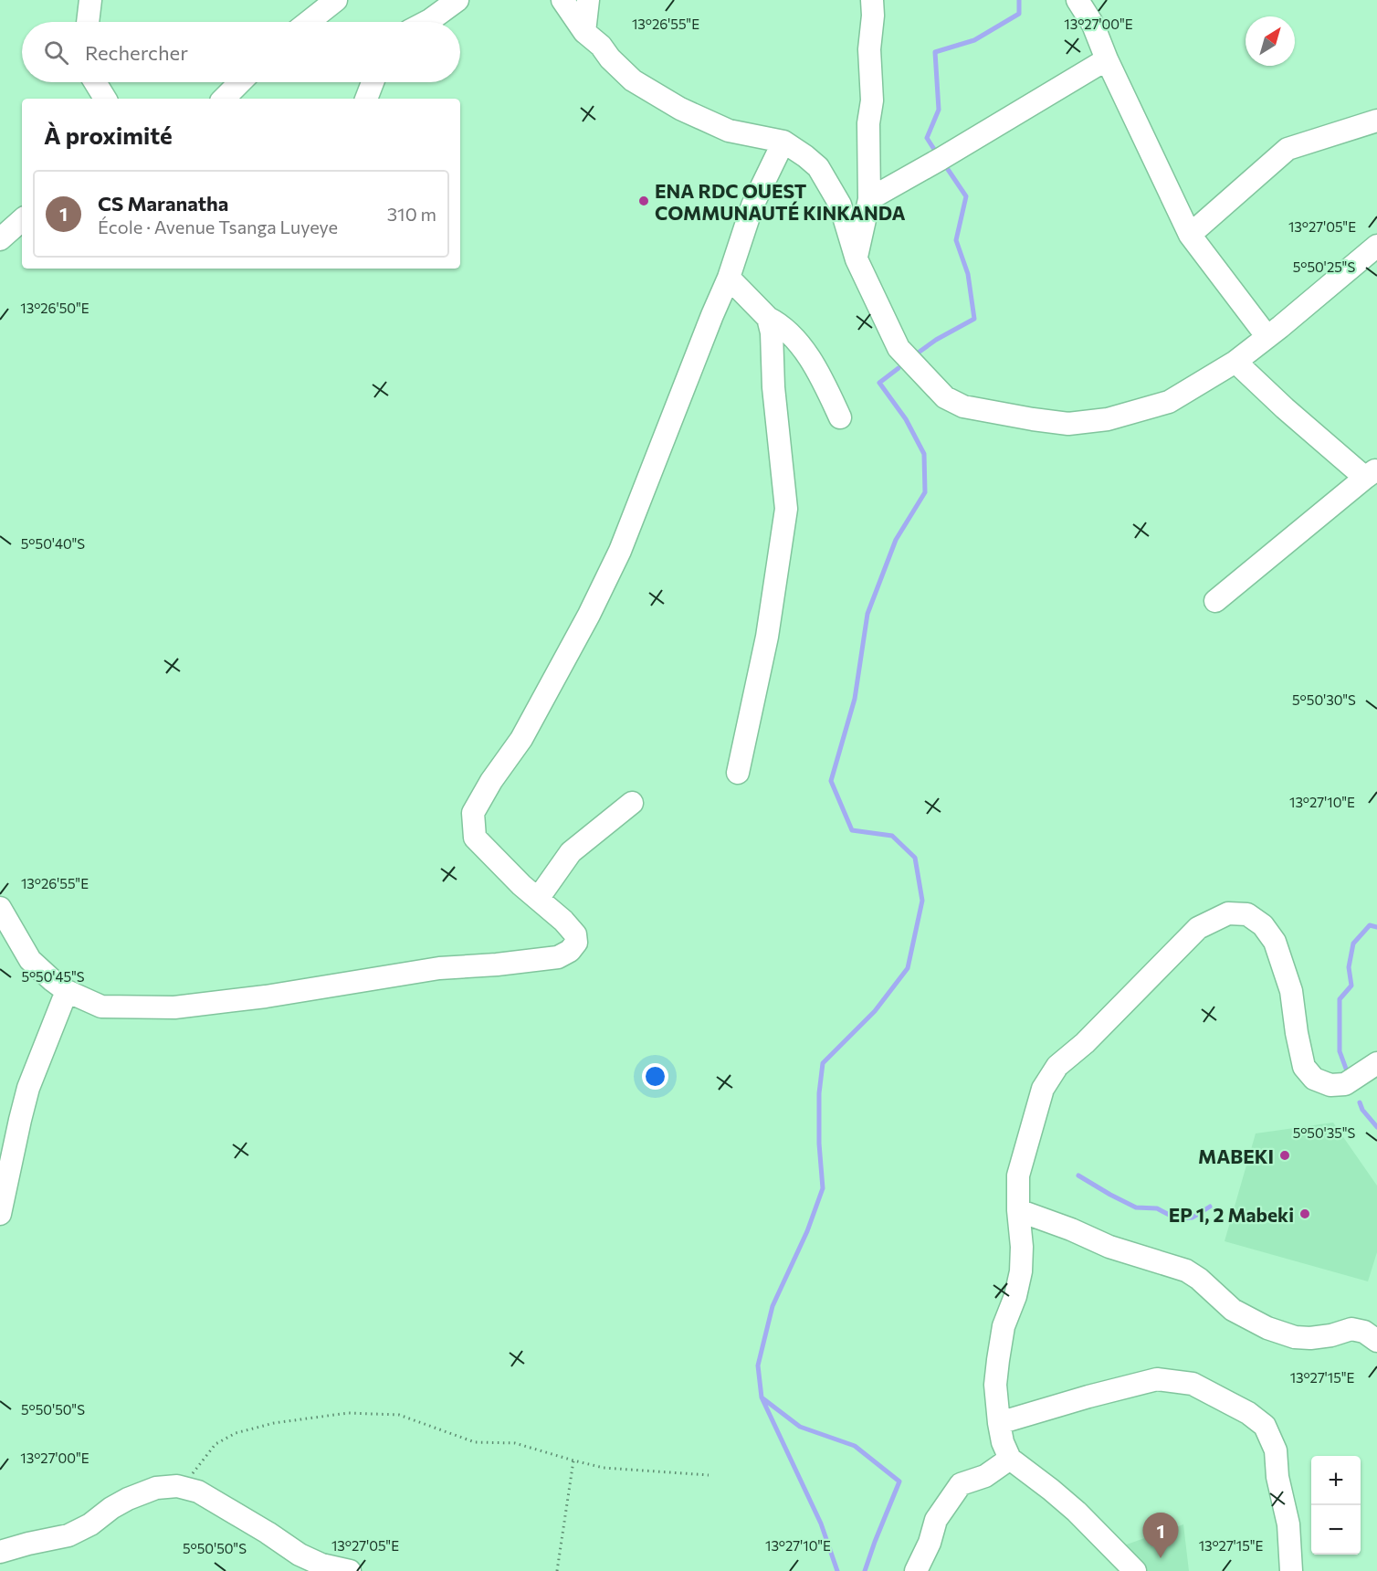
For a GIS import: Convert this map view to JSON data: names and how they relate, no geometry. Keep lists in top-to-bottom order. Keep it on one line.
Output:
{"places":["ENA RDC OUEST COMMUNAUTÉ KINKANDA","MABEKI","EP 1, 2 Mabeki"],"north":"top right","page":{"search":"Rechercher","heading":"À proximité","list":[{"mark":"1","name":"CS Maranatha","note":"École · Avenue Tsanga Luyeye","value":"310 m"}],"map_buttons":["+","−"],"pins":"1"},"coordinates":["13°26'55\"E","13°27'00\"E","13°27'05\"E","5°50'25\"S","13°26'50\"E","5°50'40\"S","5°50'30\"S","13°27'10\"E","5°50'45\"S","5°50'35\"S","13°27'15\"E","5°50'50\"S"]}
